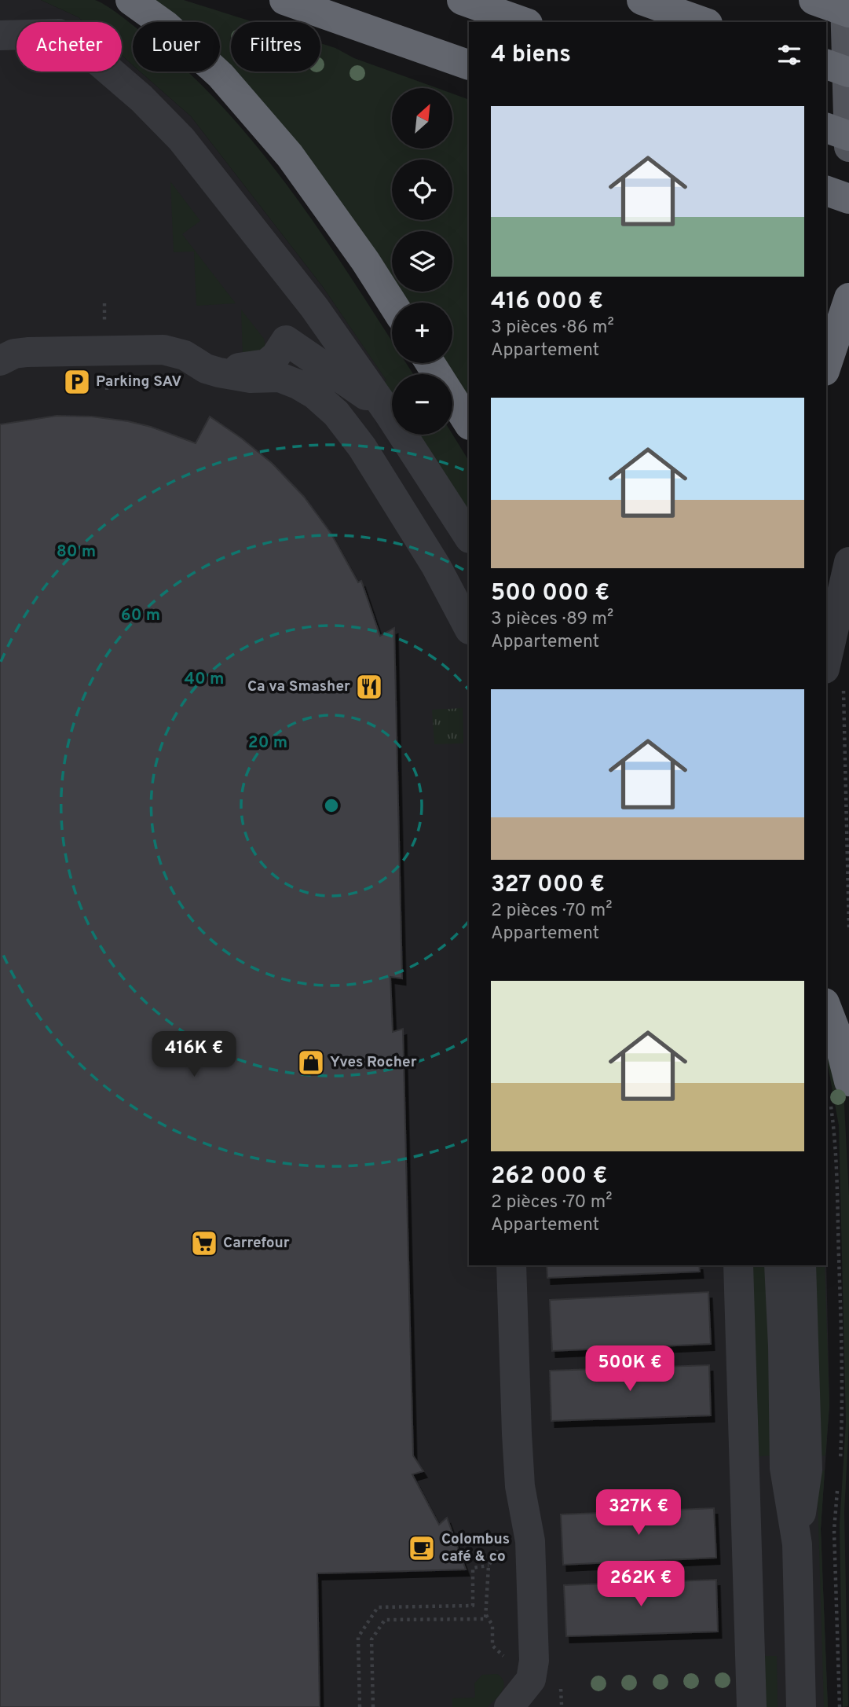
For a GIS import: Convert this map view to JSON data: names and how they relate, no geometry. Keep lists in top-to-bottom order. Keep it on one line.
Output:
{"places":{"parking":["Parking SAV"],"restaurant":["Ca va Smasher"],"shop":["Yves Rocher"],"supermarket":["Carrefour"],"cafe":["Colombus café & co"]},"north":"top right","page":{"chip":["Acheter","Louer","Filtres"],"heading":"4 biens","map_buttons":["+","−"],"list":[{"name":"416 000 €","note":"3 pièces · 86 m² · Appartement"},{"name":"500 000 €","note":"3 pièces · 89 m² · Appartement"},{"name":"327 000 €","note":"2 pièces · 70 m² · Appartement"},{"name":"262 000 €","note":"2 pièces · 70 m² · Appartement"}],"price":["416K €","500K €","327K €","262K €"]},"rings":["80 m","60 m","40 m","20 m"]}
